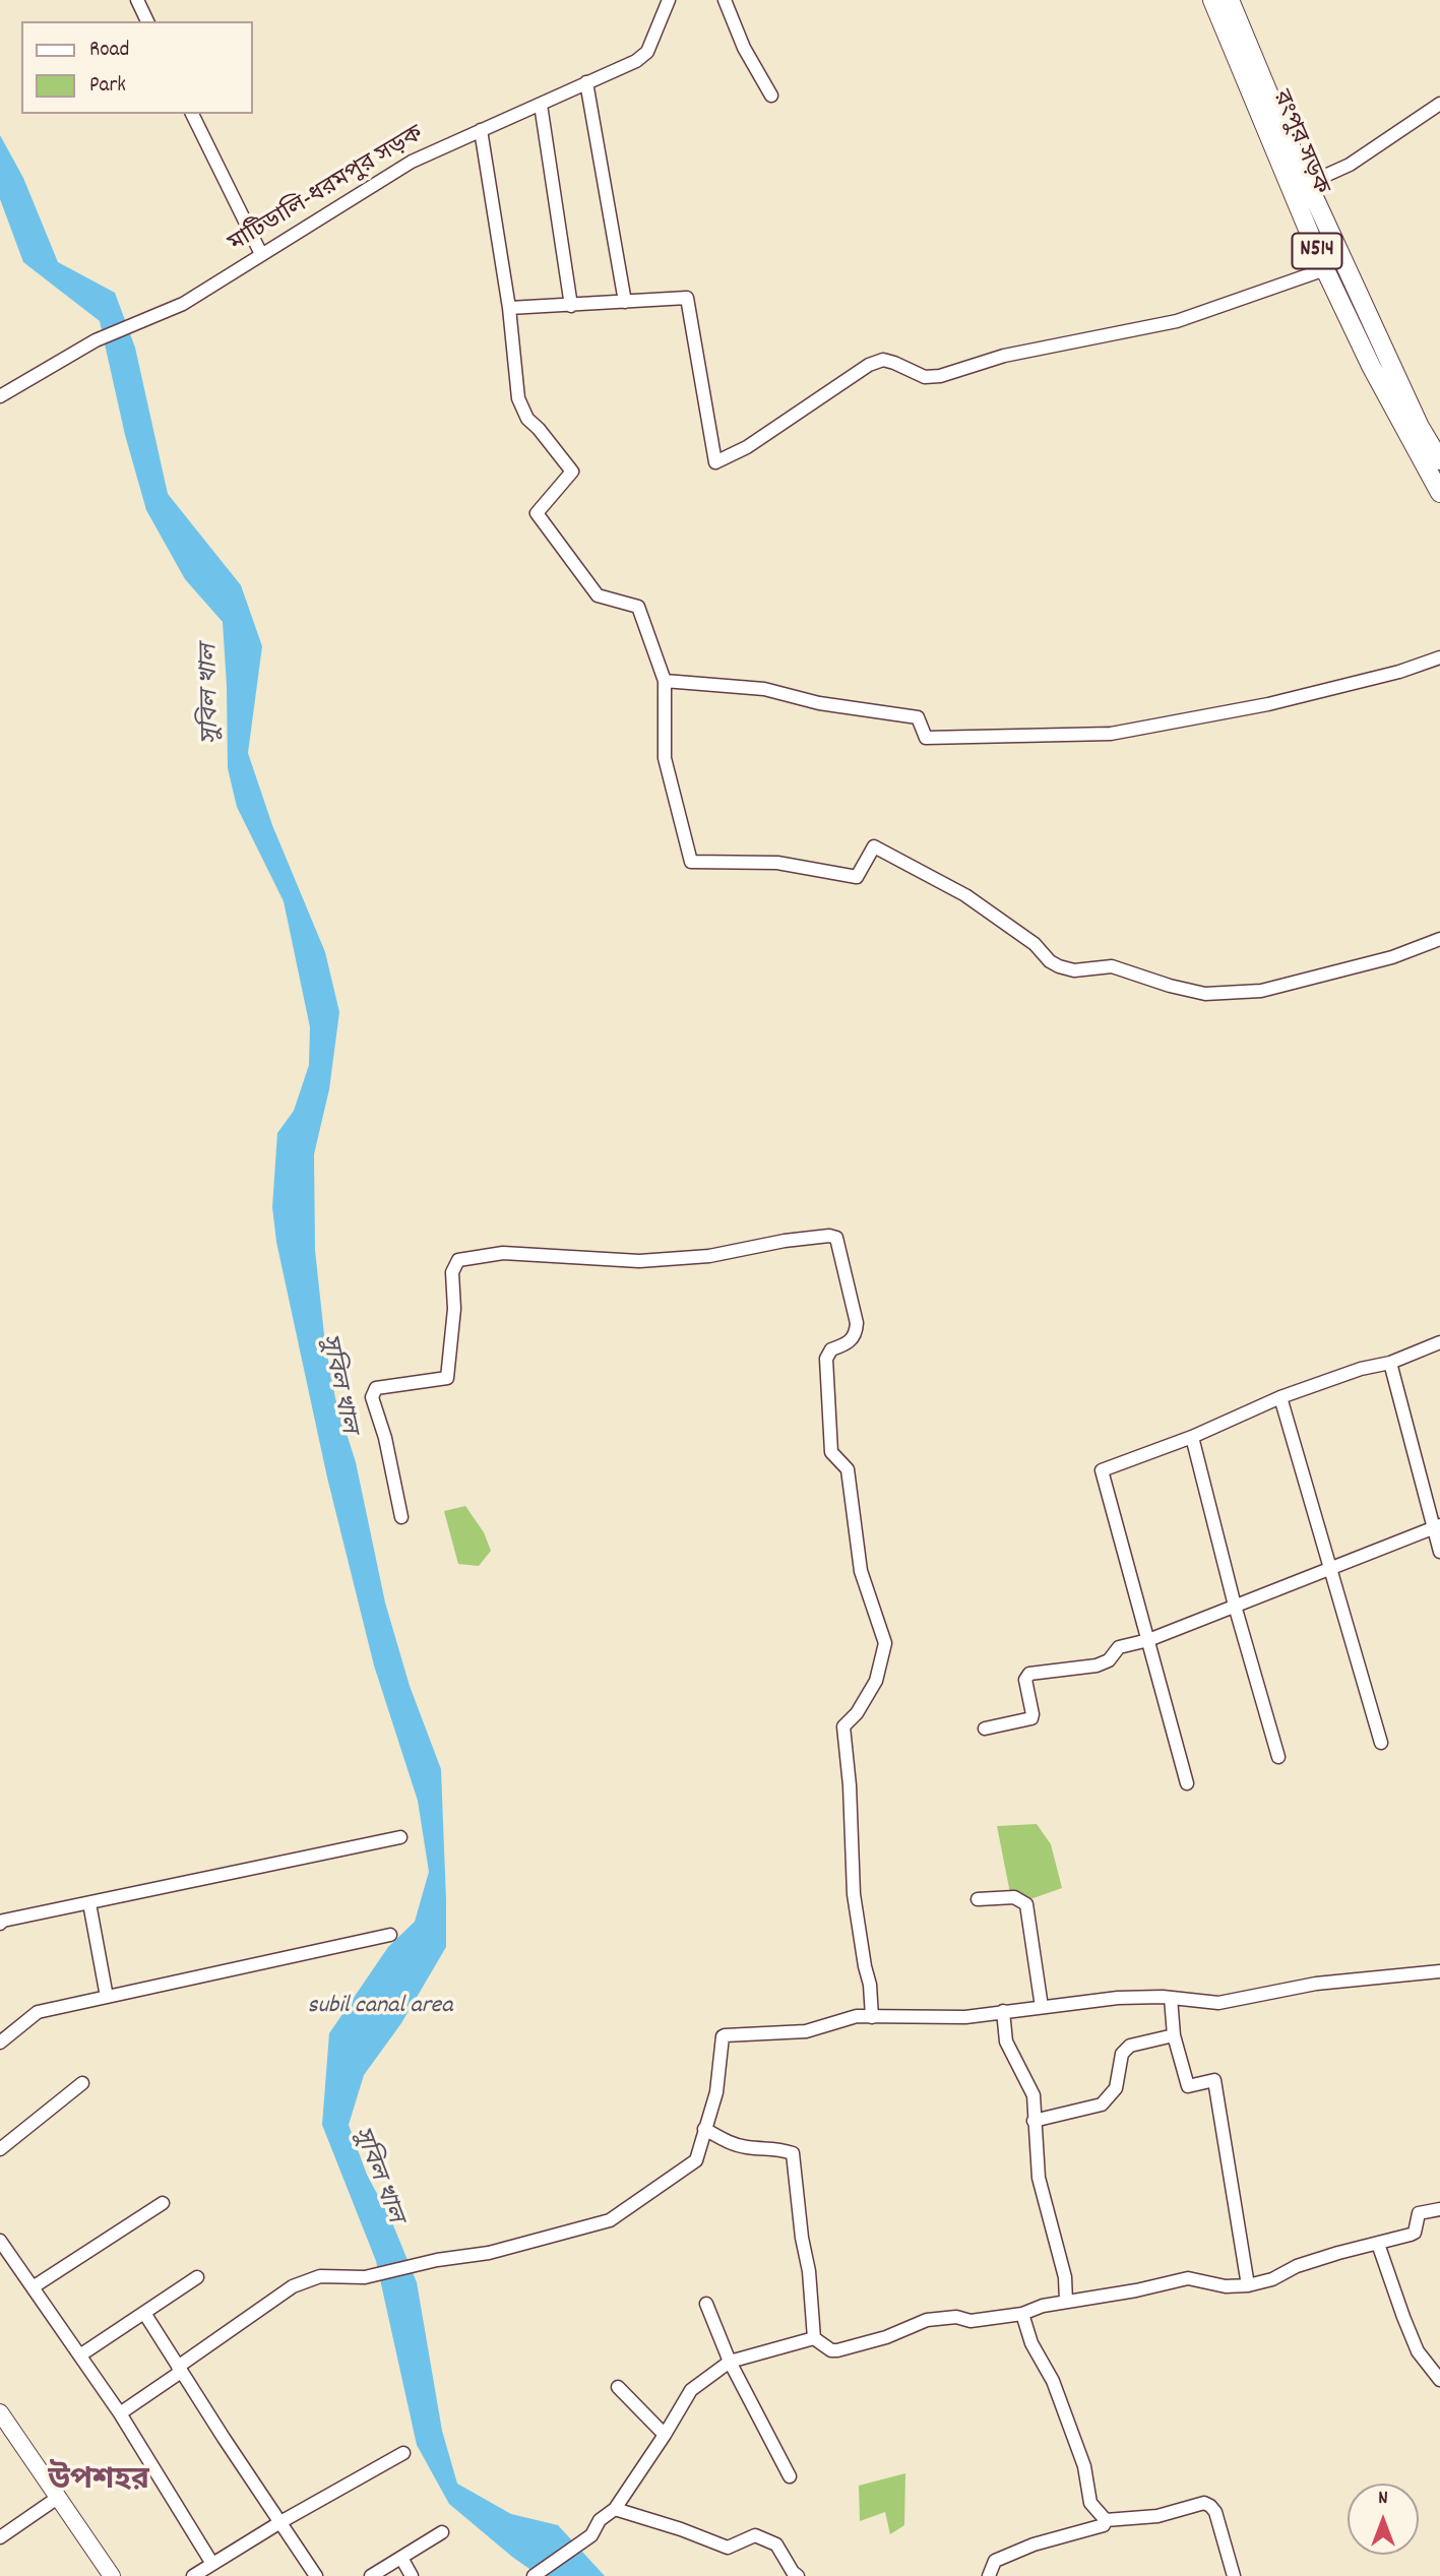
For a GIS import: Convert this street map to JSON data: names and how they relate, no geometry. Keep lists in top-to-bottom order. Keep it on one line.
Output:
{"streets":{"highway":["রংপুর সড়ক","N514"],"street":["মাটিডালি-ধরমপুর সড়ক"]},"districts":["উপশহর"],"water":["সুবিল খাল","subil canal area"],"legend":["Road","Park"],"north":"top"}
